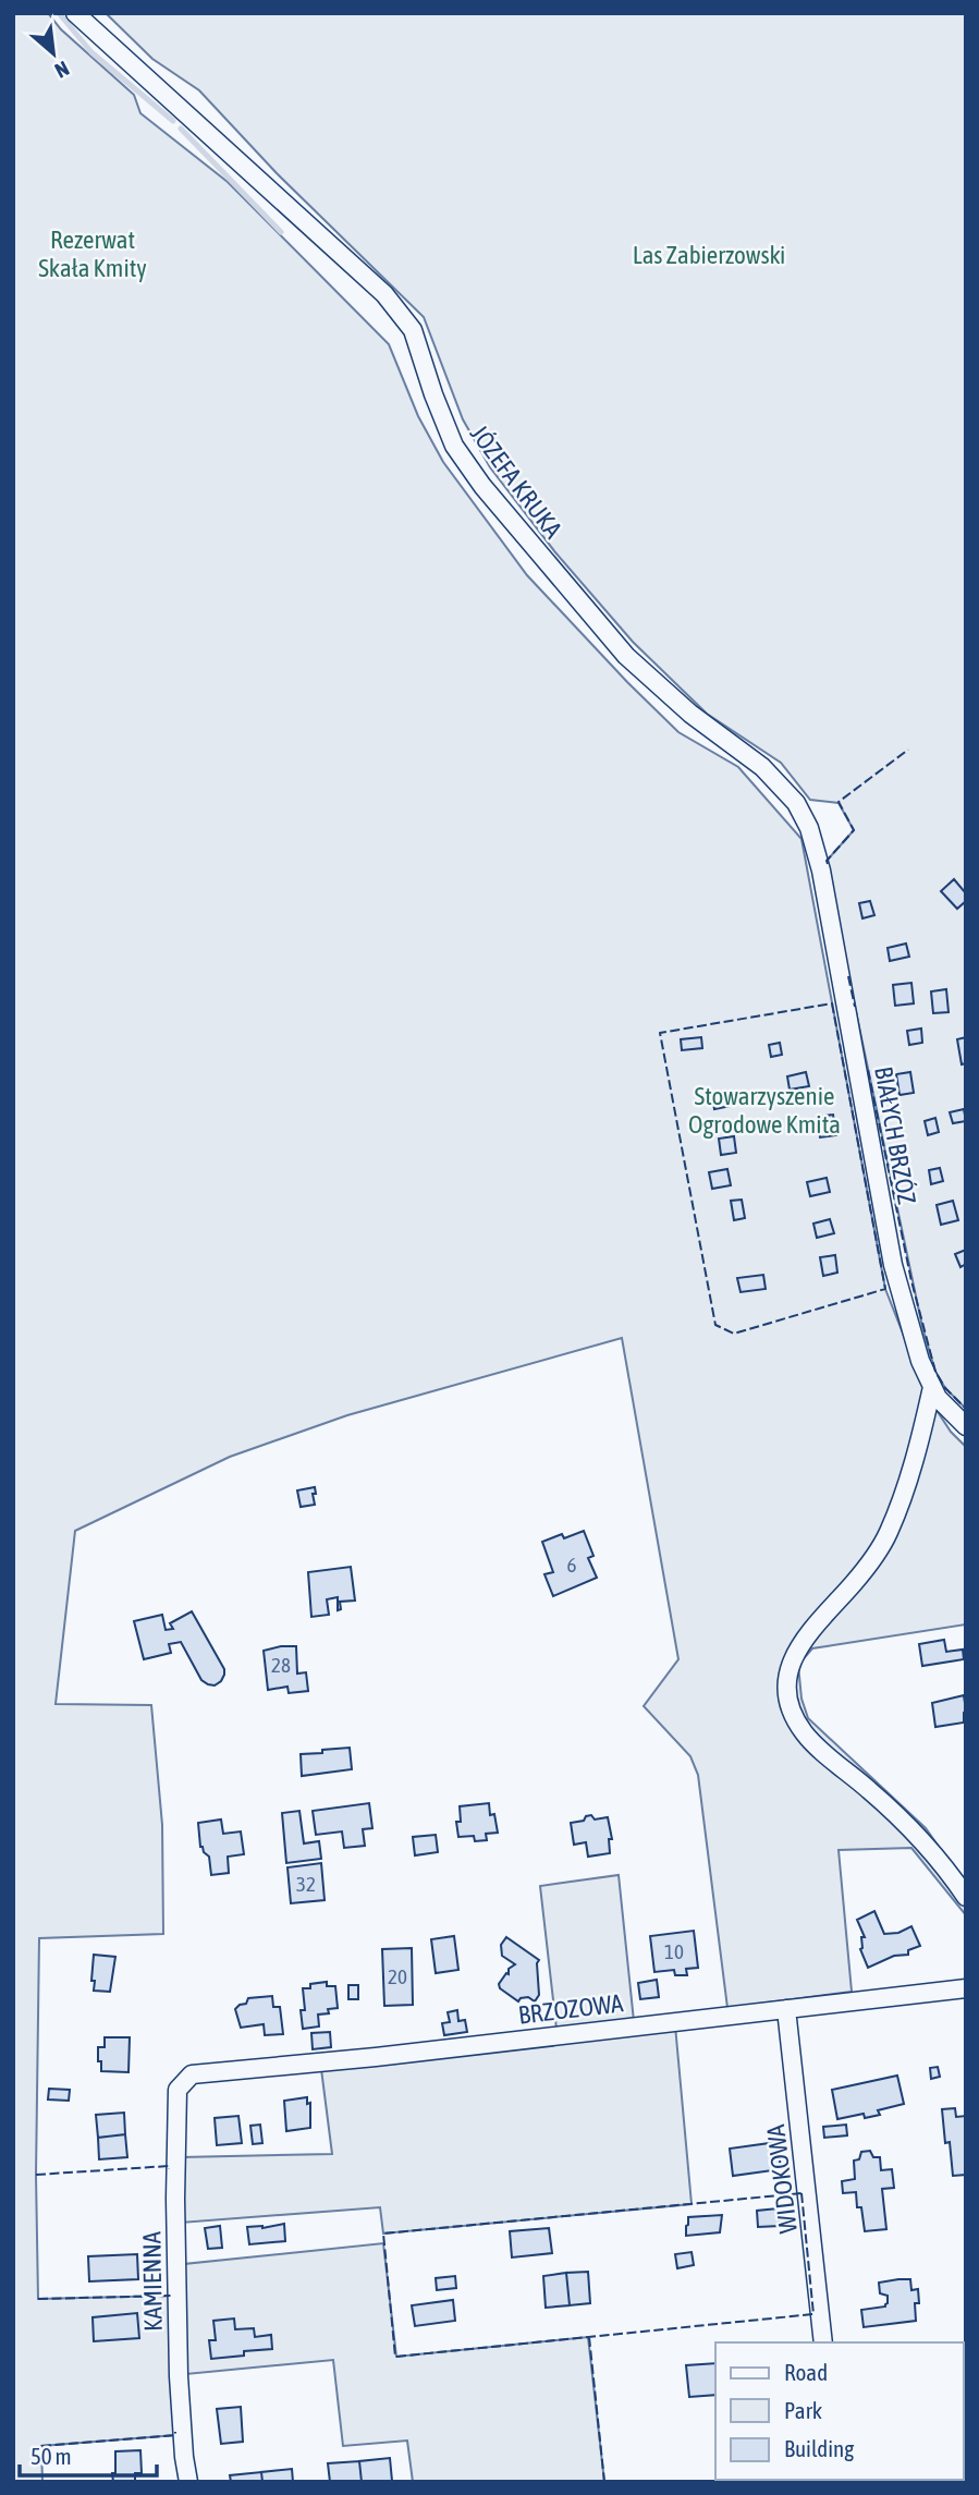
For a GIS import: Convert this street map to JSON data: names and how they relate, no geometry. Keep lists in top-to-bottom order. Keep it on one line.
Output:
{"streets":{"street":["JÓZEFA KRUKA","BIAŁYCH BRZÓZ","BRZOZOWA","WIDOKOWA","KAMIENNA"]},"crossings":[["JÓZEFA KRUKA","BIAŁYCH BRZÓZ"],["BRZOZOWA","WIDOKOWA"],["BRZOZOWA","KAMIENNA"]],"parks":["Rezerwat Skała Kmity","Las Zabierzowski","Stowarzyszenie Ogrodowe Kmita"],"house_numbers":["6","28","32","10","20"],"legend":["Road","Park","Building"],"scale_bar":"50 m","north":"bottom right"}
